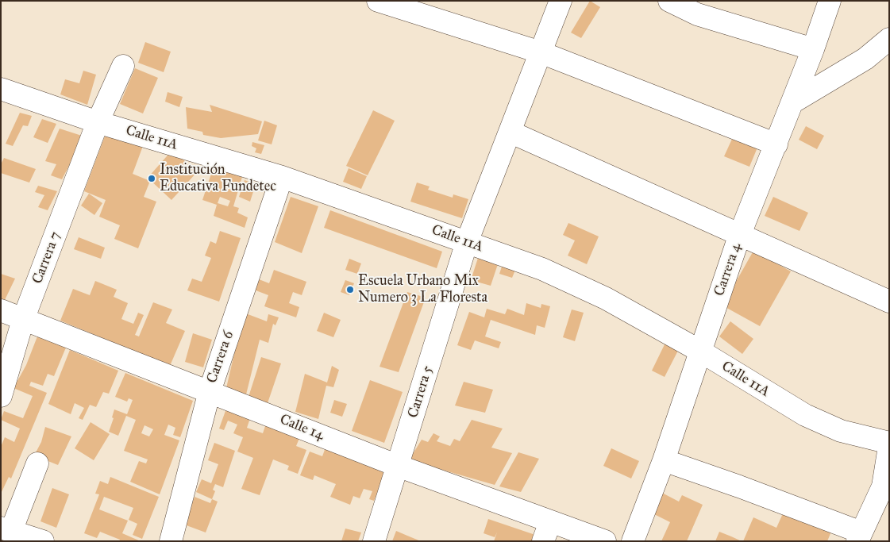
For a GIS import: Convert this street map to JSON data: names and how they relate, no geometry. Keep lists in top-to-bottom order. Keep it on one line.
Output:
{"streets":{"street":["Calle 11A","Carrera 7","Carrera 4","Carrera 6","Carrera 5","Calle 14"]},"crossings":[["Calle 11A","Carrera 7"],["Calle 11A","Carrera 4"],["Calle 11A","Carrera 6"],["Calle 11A","Carrera 5"],["Carrera 7","Calle 14"],["Carrera 6","Calle 14"],["Carrera 5","Calle 14"]],"places":["Institución Educativa Fundetec","Escuela Urbano Mix Numero 3 La Floresta"]}
